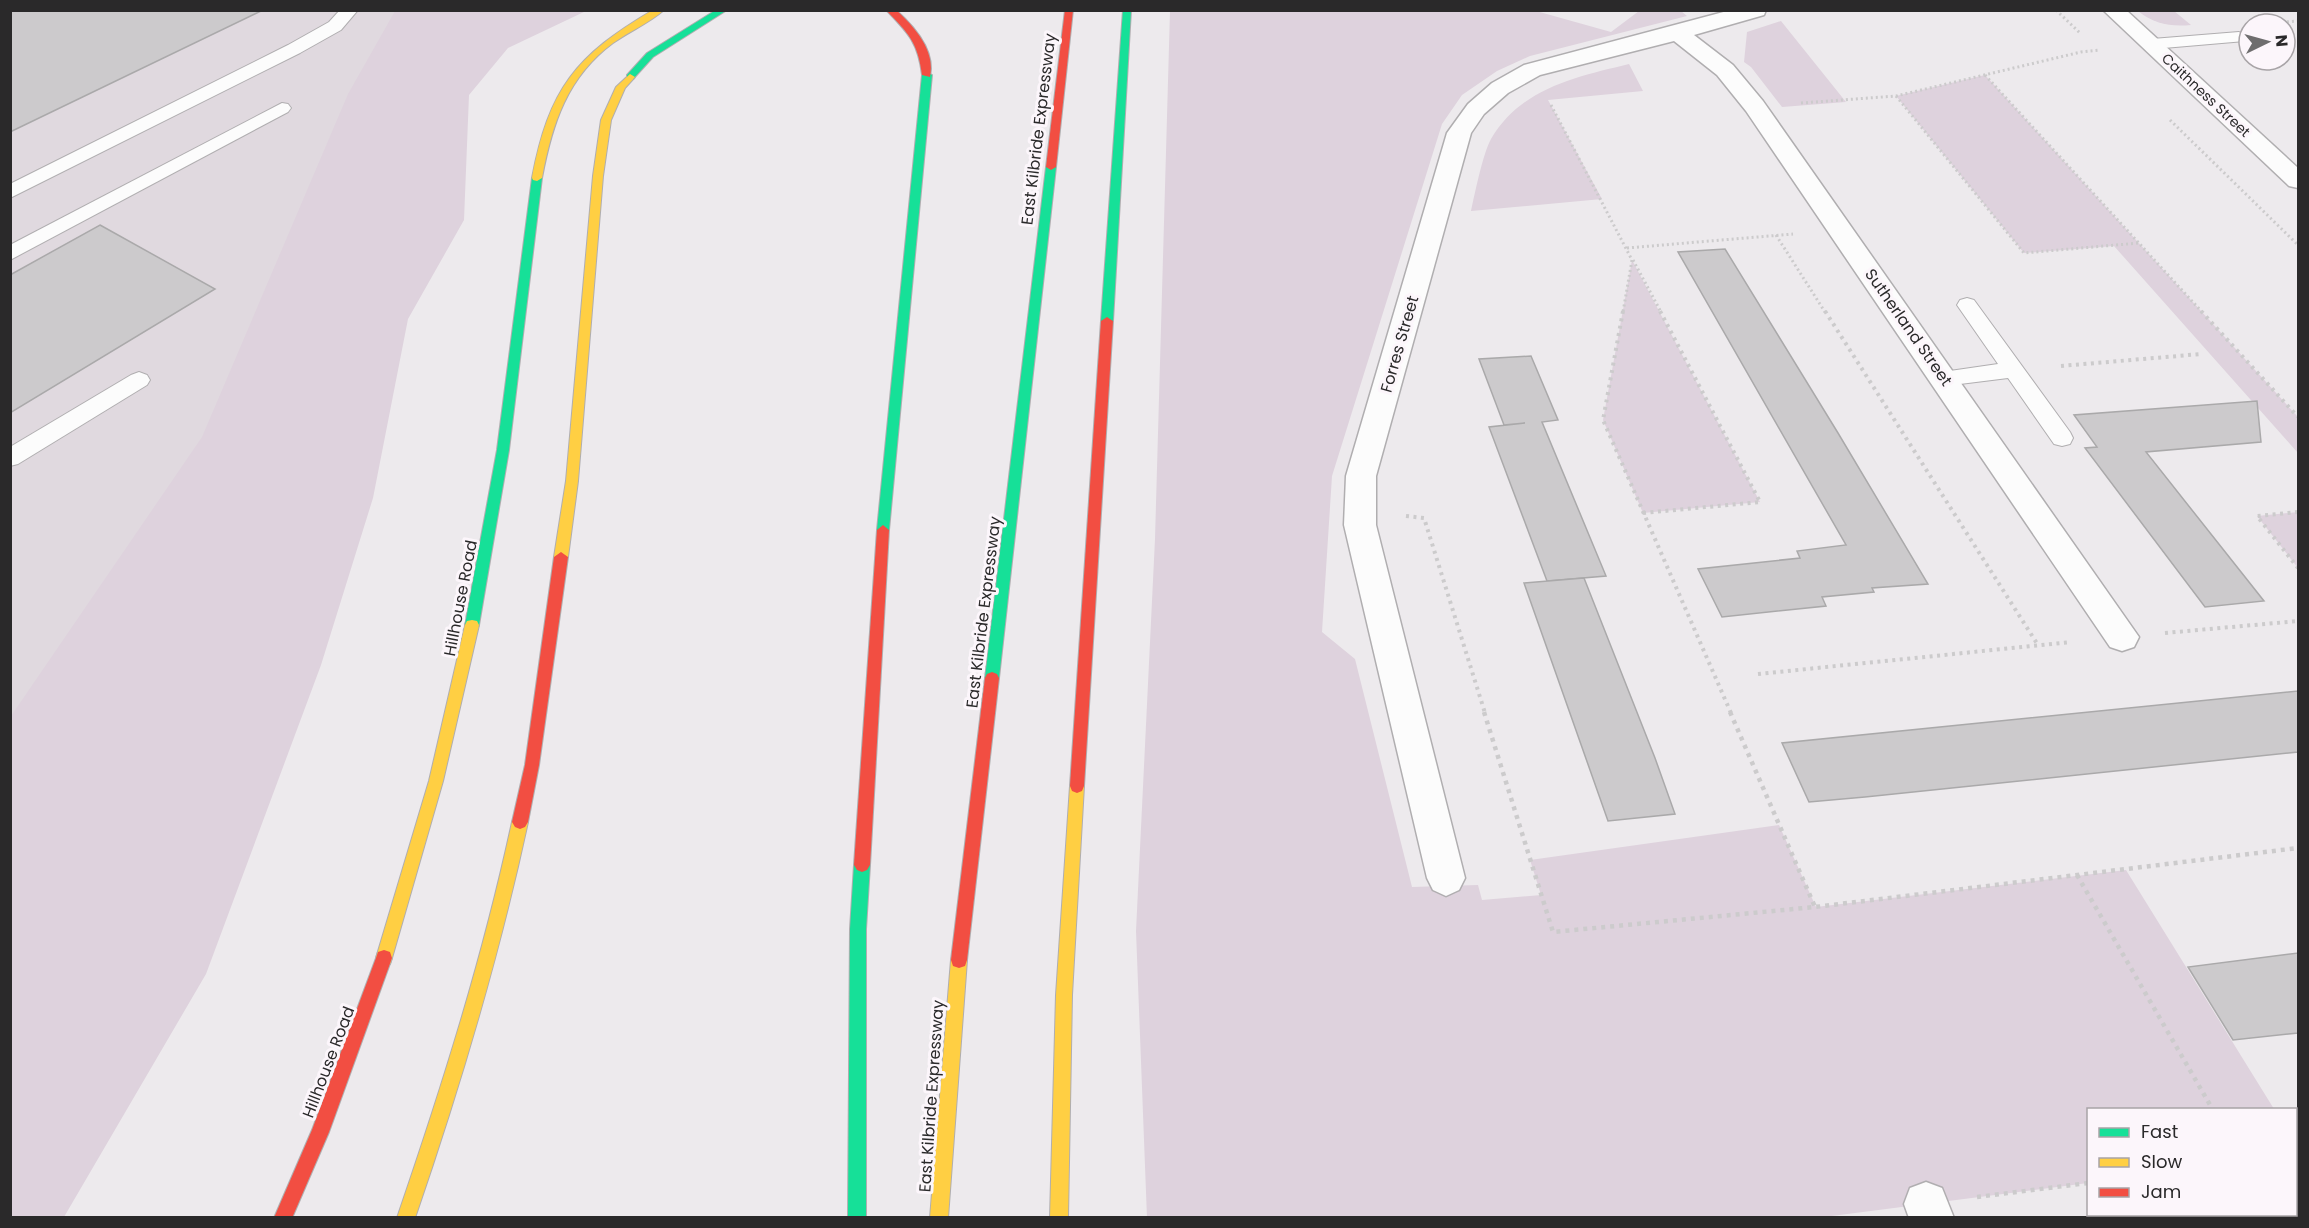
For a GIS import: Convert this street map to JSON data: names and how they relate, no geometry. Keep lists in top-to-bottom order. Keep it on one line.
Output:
{"streets":{"main road":["East Kilbride Expressway","Hillhouse Road"],"street":["Caithness Street","Sutherland Street","Forres Street"]},"crossings":[["Sutherland Street","Forres Street"]],"legend":["Fast","Slow","Jam"],"north":"right"}
